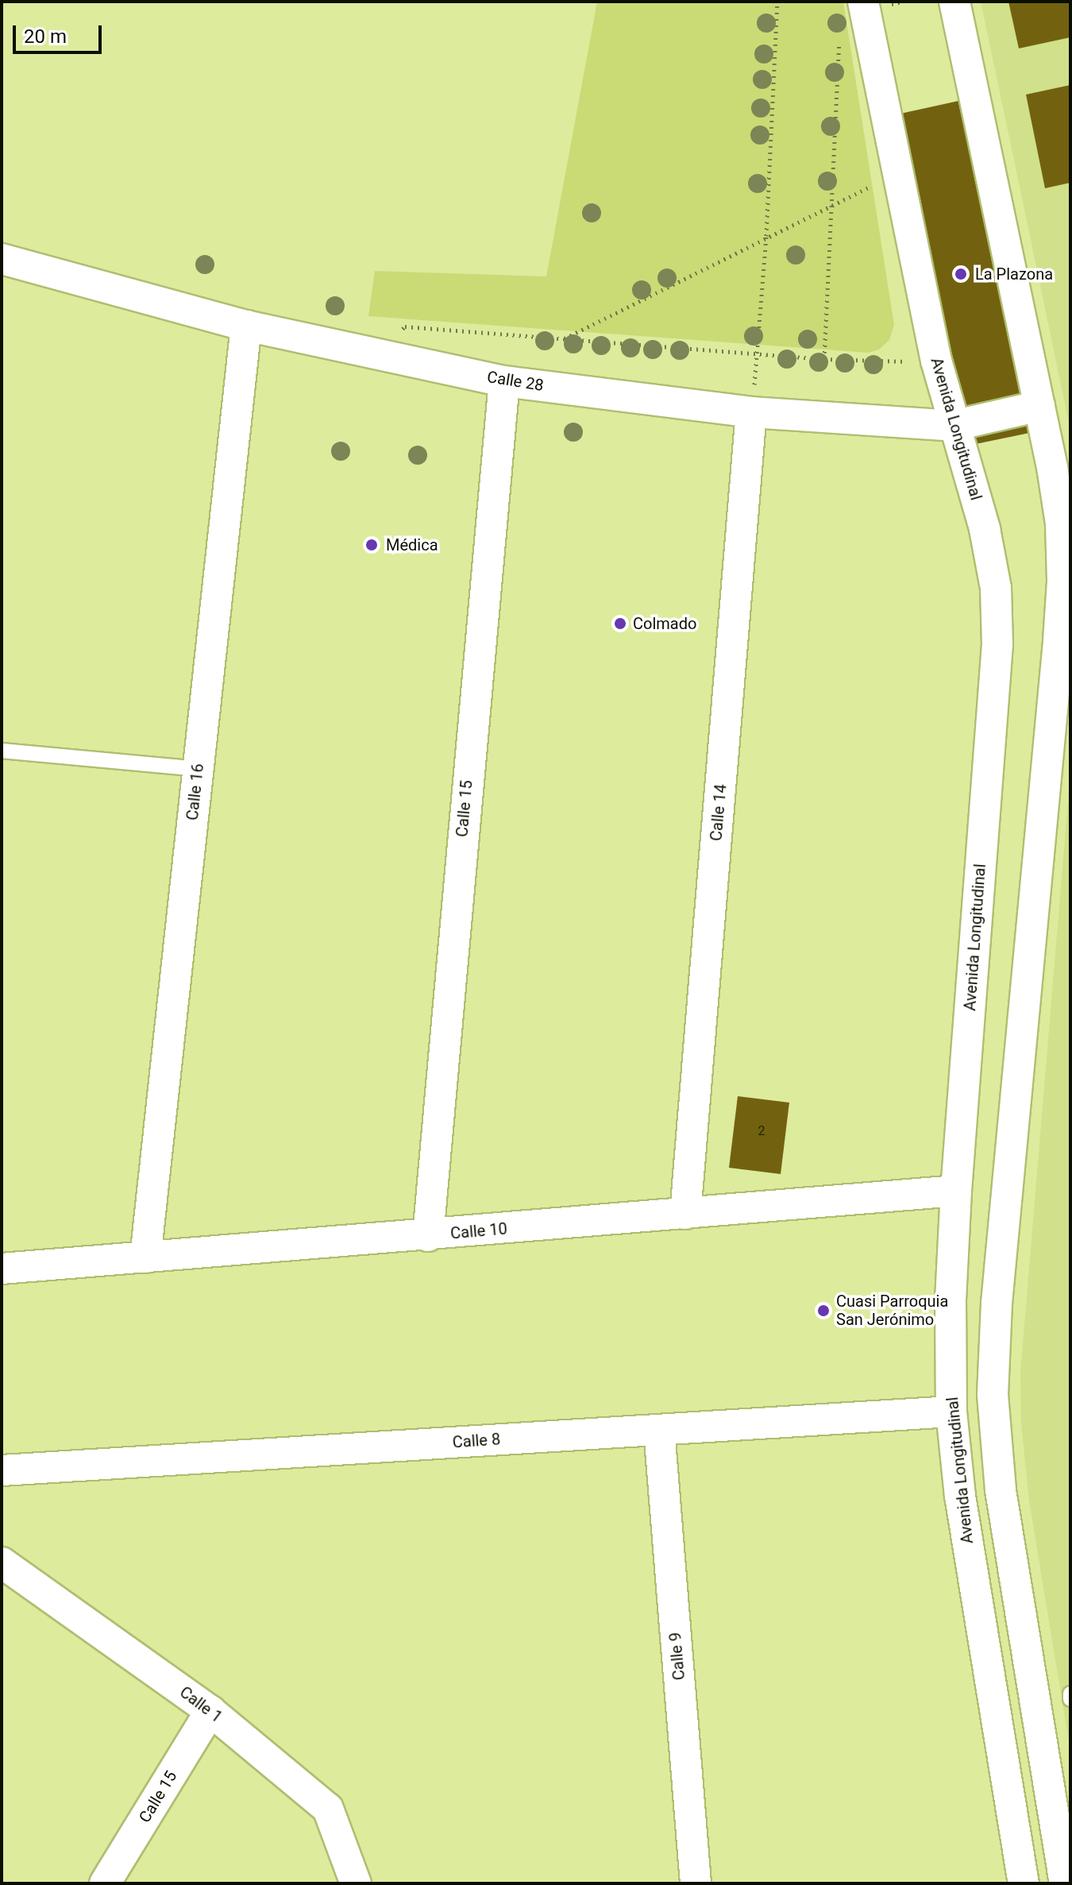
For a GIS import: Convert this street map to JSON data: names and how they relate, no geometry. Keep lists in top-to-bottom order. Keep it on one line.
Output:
{"streets":{"street":["Calle 28","Avenida Longitudinal","Calle 16","Calle 15","Calle 14","Calle 10","Calle 8","Calle 9","Calle 1"]},"crossings":[["Calle 28","Avenida Longitudinal"],["Calle 28","Calle 16"],["Calle 28","Calle 15"],["Calle 28","Calle 14"],["Avenida Longitudinal","Calle 10"],["Avenida Longitudinal","Calle 8"],["Calle 16","Calle 10"],["Calle 15","Calle 10"],["Calle 15","Calle 1"],["Calle 14","Calle 10"],["Calle 8","Calle 9"]],"places":["La Plazona","Médica","Colmado","Cuasi Parroquia San Jerónimo"],"house_numbers":["2"],"scale_bar":"20 m"}
